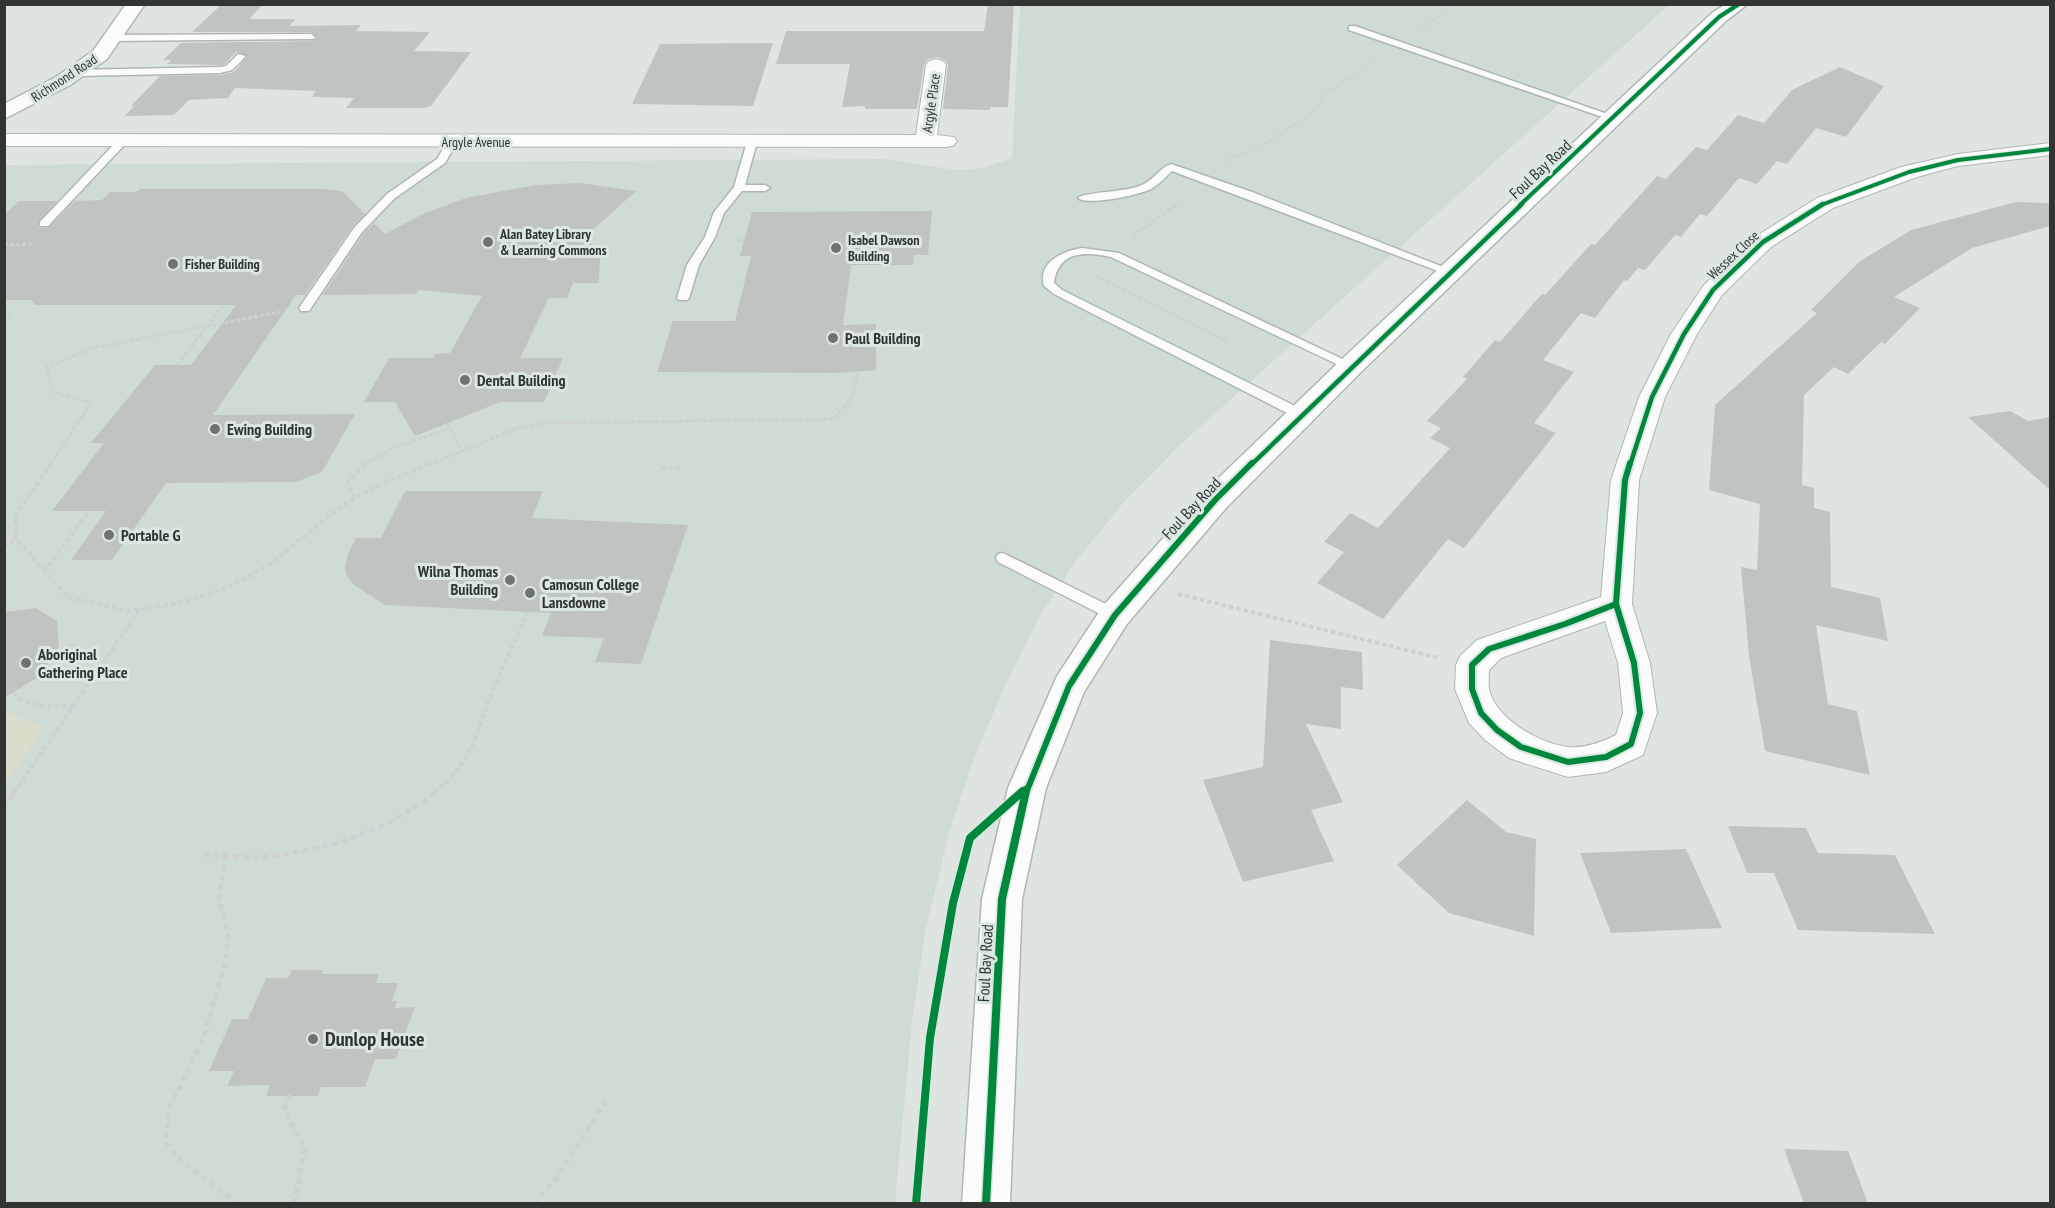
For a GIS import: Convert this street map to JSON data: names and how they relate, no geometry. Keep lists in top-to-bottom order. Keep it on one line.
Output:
{"streets":{"main road":["Richmond Road","Foul Bay Road"],"street":["Argyle Place","Argyle Avenue","Wessex Close"]},"crossings":[["Argyle Place","Argyle Avenue"]],"places":["Alan Batey Library & Learning Commons","Isabel Dawson Building","Fisher Building","Paul Building","Dental Building","Ewing Building","Portable G","Wilna Thomas Building","Camosun College Lansdowne","Aboriginal Gathering Place","Dunlop House"]}
